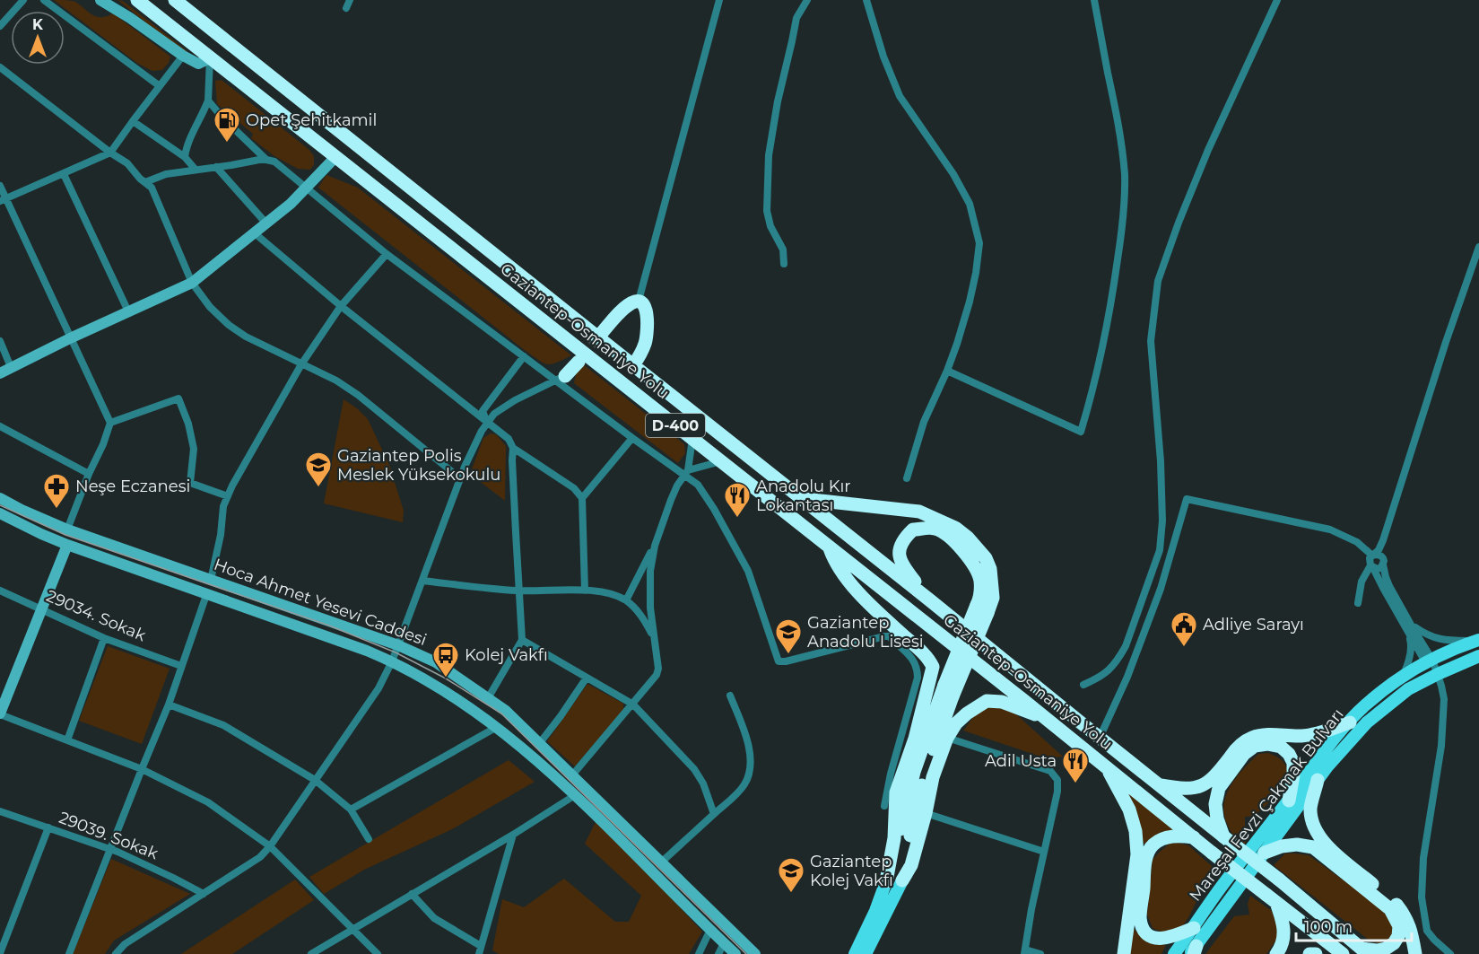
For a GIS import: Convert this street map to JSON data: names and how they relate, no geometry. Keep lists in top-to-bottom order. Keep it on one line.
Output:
{"streets":{"highway":["Gaziantep-Osmaniye Yolu","D-400"],"main road":["Mareşal Fevzi Çakmak Bulvarı"],"street":["Hoca Ahmet Yesevi Caddesi","29034. Sokak","29039. Sokak"]},"places":{"fuel station":["Opet Şehitkamil"],"school or university":["Gaziantep Polis Meslek Yüksekokulu","Gaziantep Anadolu Lisesi","Gaziantep Kolej Vakfı"],"pharmacy":["Neşe Eczanesi"],"restaurant":["Anadolu Kır Lokantası","Adil Usta"],"public building":["Adliye Sarayı"],"bus stop":["Kolej Vakfı"]},"scale_bar":"100 m","north":"top"}
